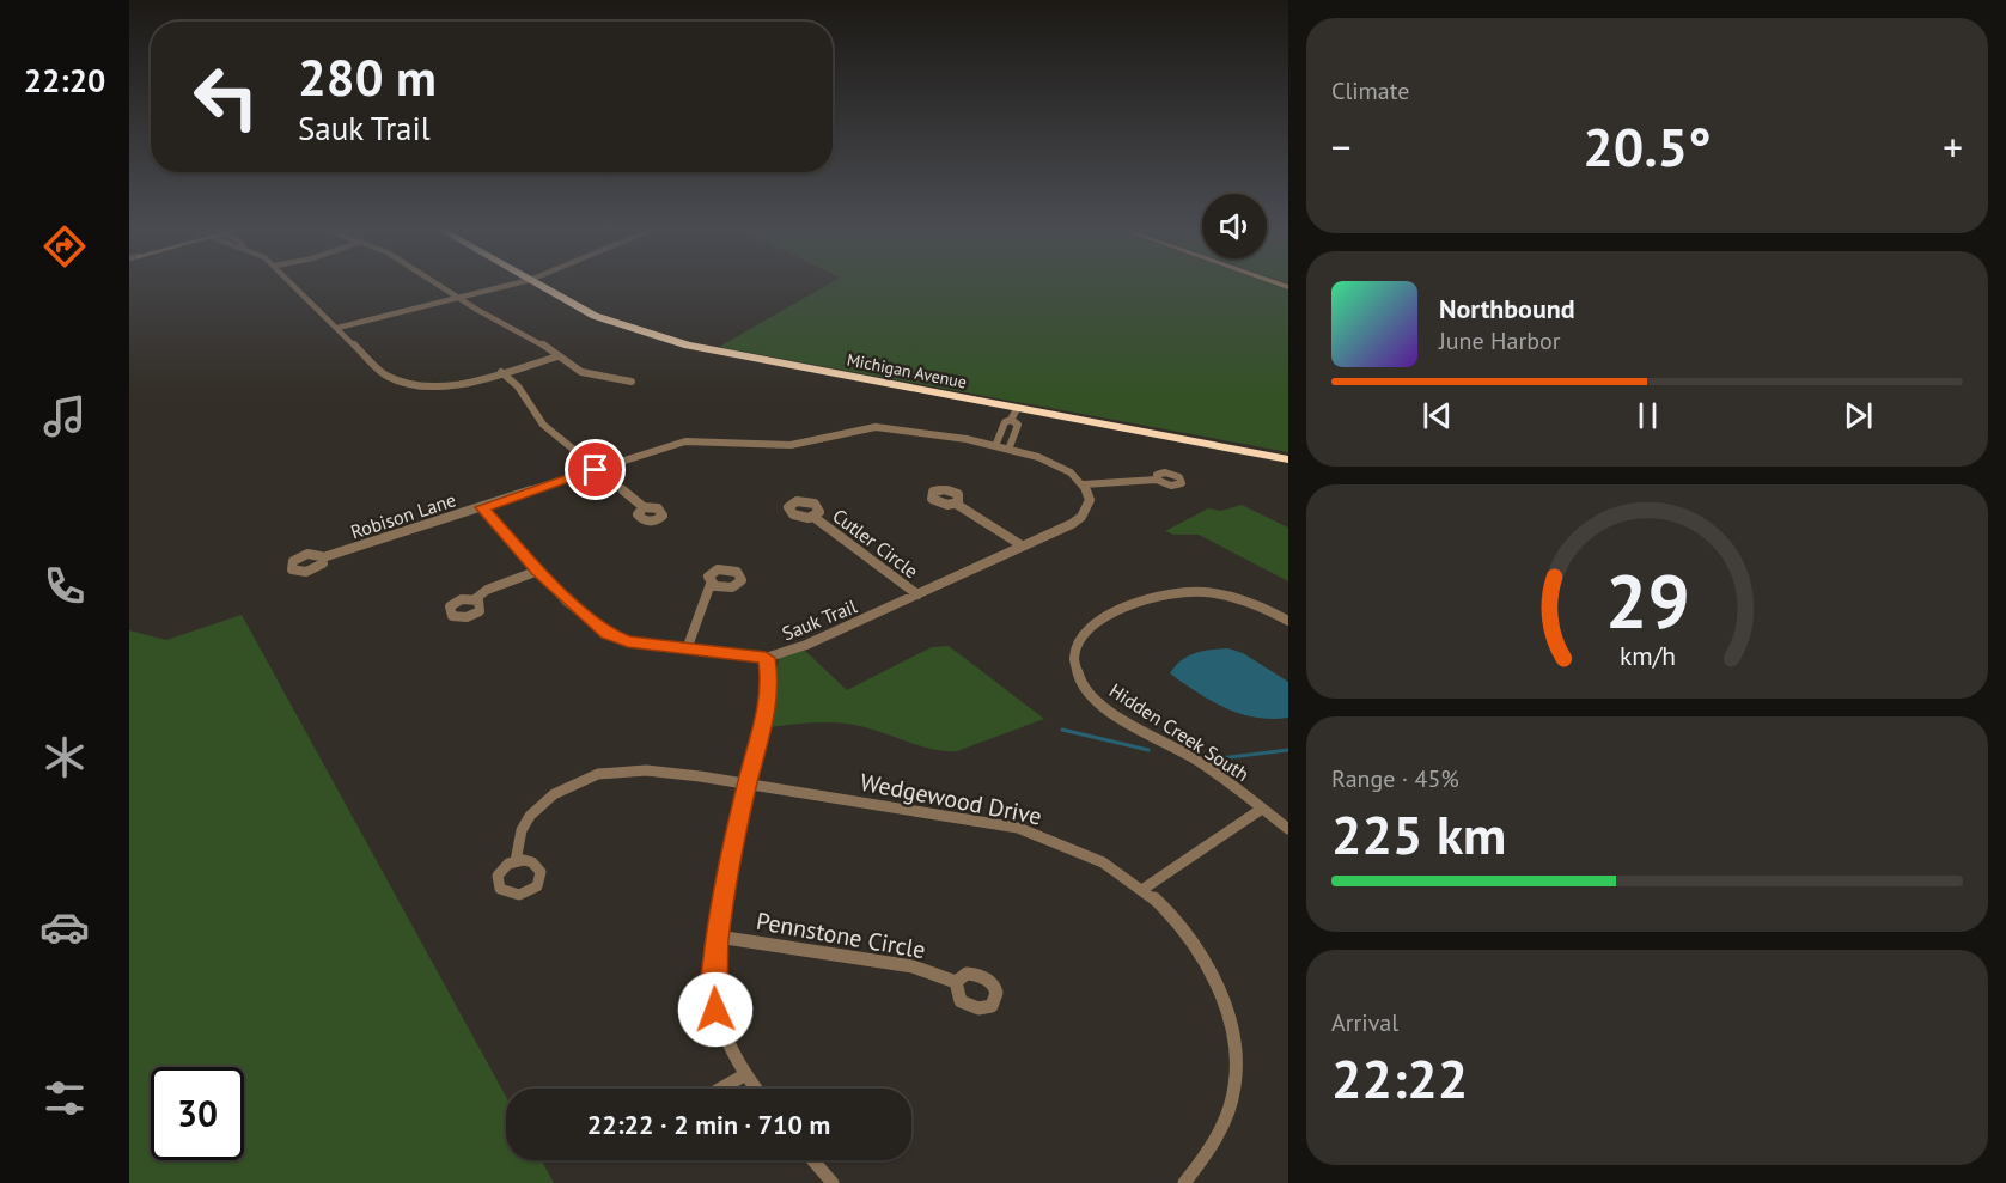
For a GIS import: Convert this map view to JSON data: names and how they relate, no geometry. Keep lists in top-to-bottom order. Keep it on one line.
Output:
{"streets":{"highway":["Michigan Avenue"],"street":["Robison Lane","Cutler Circle","Sauk Trail","Hidden Creek South","Wedgewood Drive","Pennstone Circle"]},"crossings":[["Robison Lane","Sauk Trail"],["Cutler Circle","Sauk Trail"]],"page":{"tabs":"22:20","tile":["Climate",["Range · 45%","225 km"],["Arrival","22:22"]],"turn":["280 m","Sauk Trail"],"heat":["−","20.5°","+"],"song":["Northbound","June Harbor"],"limit":"30","trip":"22:22 · 2 min · 710 m","gauge":["29","km/h"]}}
